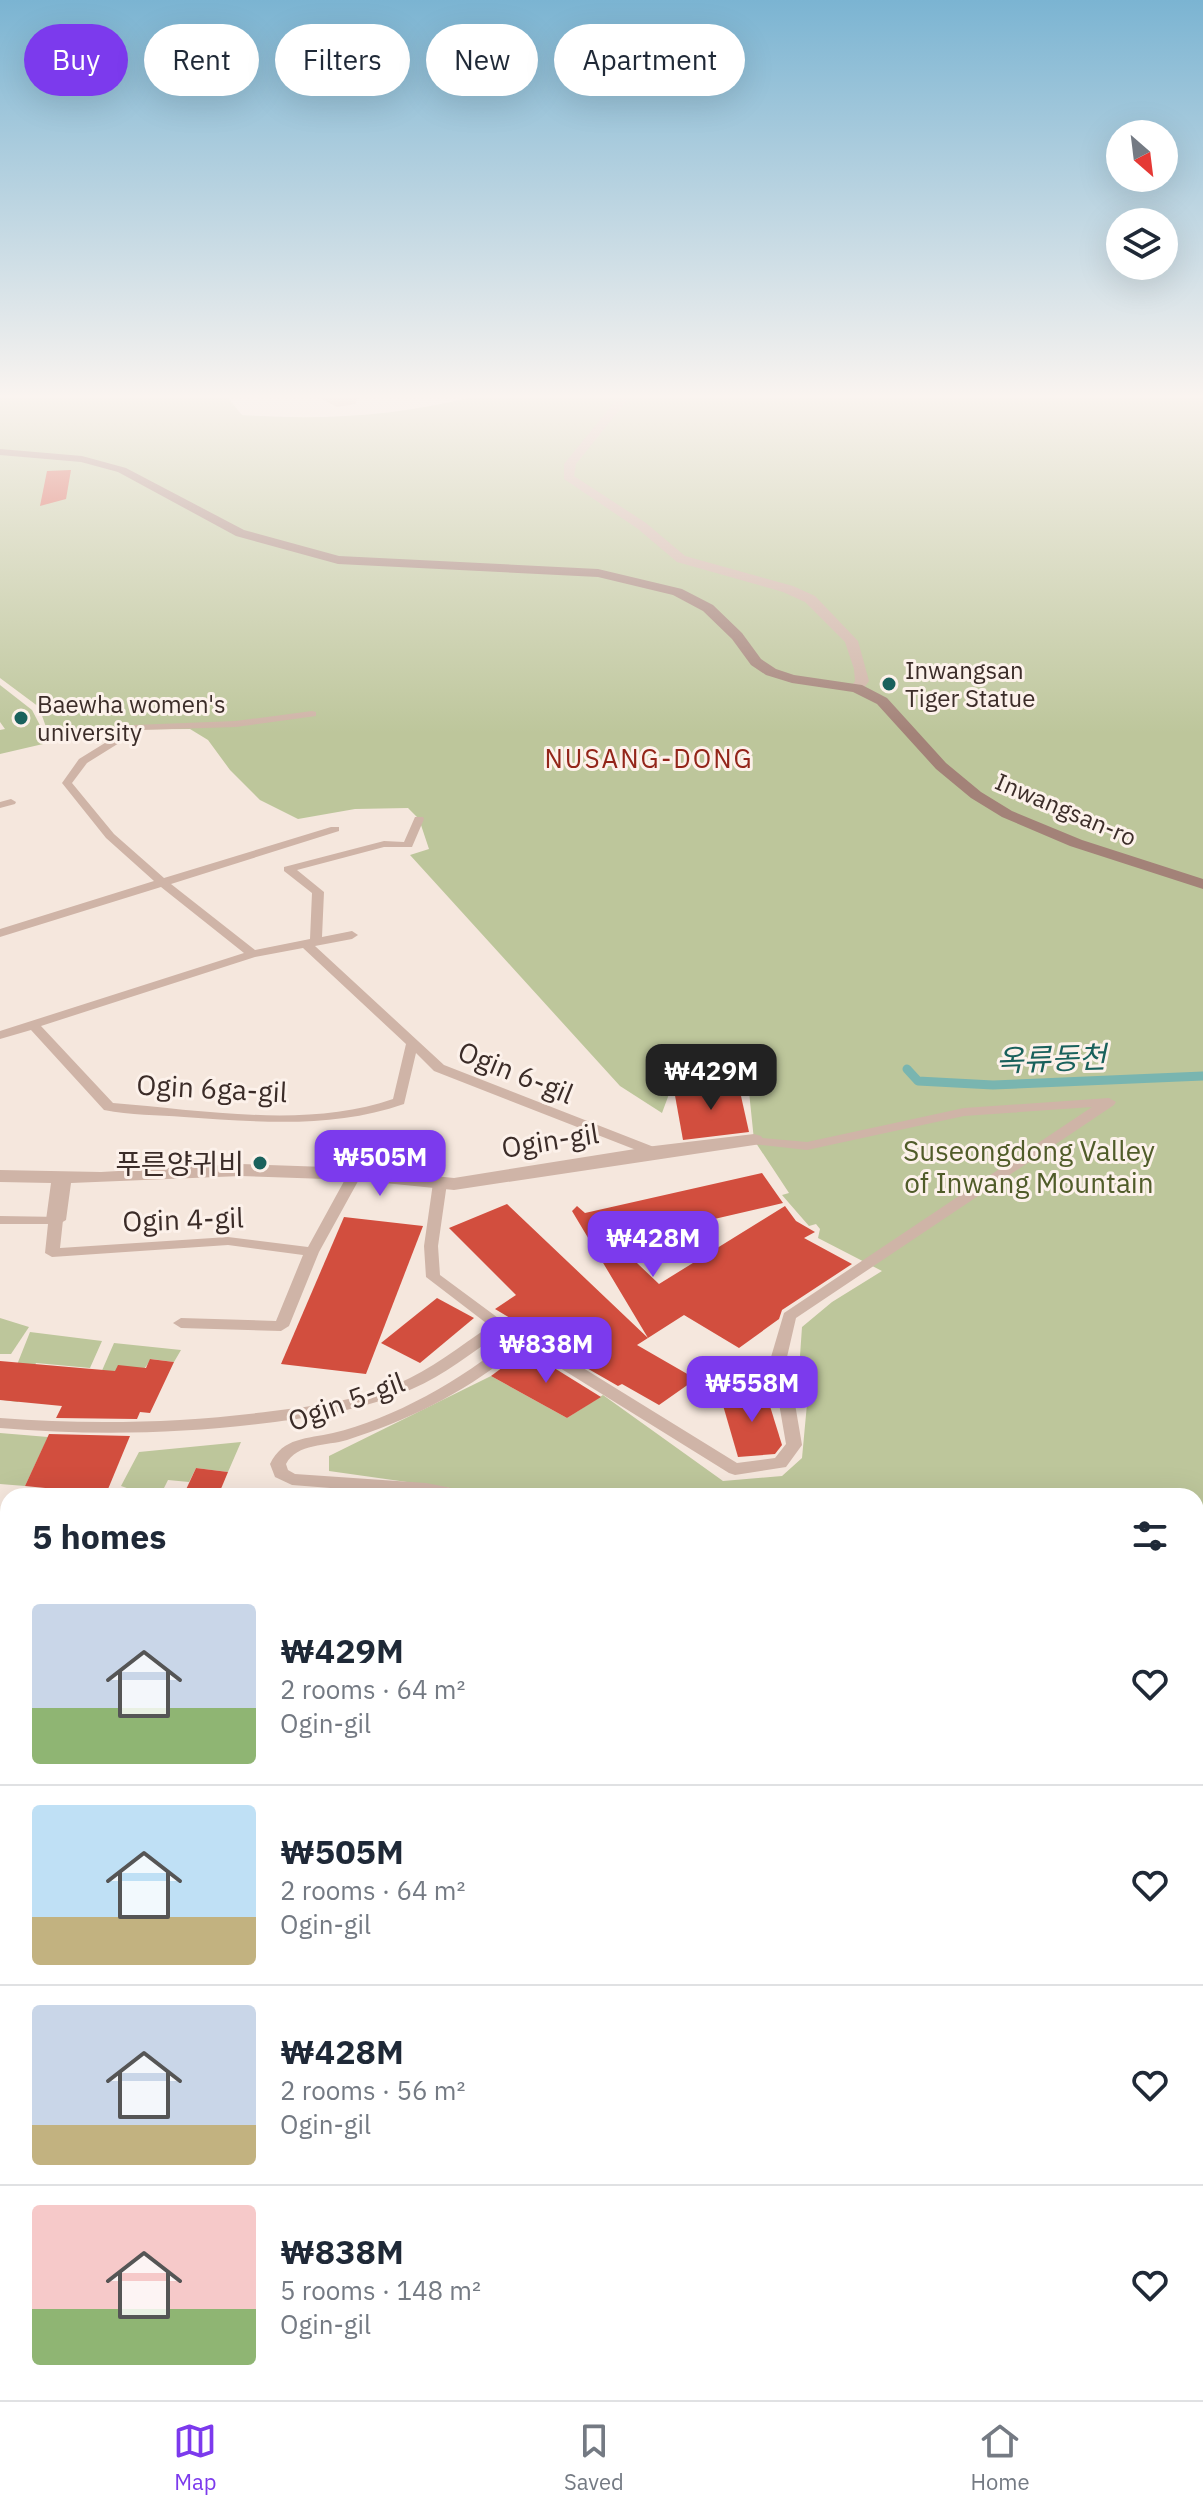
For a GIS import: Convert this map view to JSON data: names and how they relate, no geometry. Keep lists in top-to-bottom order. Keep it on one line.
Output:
{"streets":{"street":["Inwangsan-ro","Ogin-gil","Ogin 4-gil"],"lane":["Ogin 6-gil","Ogin 6ga-gil","Ogin 5-gil"]},"crossings":[["Ogin 6-gil","Ogin 6ga-gil"],["Ogin 6-gil","Ogin-gil"],["Ogin-gil","Ogin 4-gil"]],"districts":["NUSANG-DONG"],"water":["옥류동천"],"parks":["Suseongdong Valley of Inwang Mountain"],"places":["Inwangsan Tiger Statue","Baewha women's university","푸른양귀비"],"north":"bottom right","page":{"chip":["Buy","Rent","Filters","New","Apartment"],"price":["₩429M","₩505M","₩428M","₩838M","₩558M"],"heading":"5 homes","list":[{"name":"₩429M","note":"2 rooms · 64 m² · Ogin-gil"},{"name":"₩505M","note":"2 rooms · 64 m² · Ogin-gil"},{"name":"₩428M","note":"2 rooms · 56 m² · Ogin-gil"},{"name":"₩838M","note":"5 rooms · 148 m² · Ogin-gil"}],"tabs":["Map","Saved","Home"]}}
